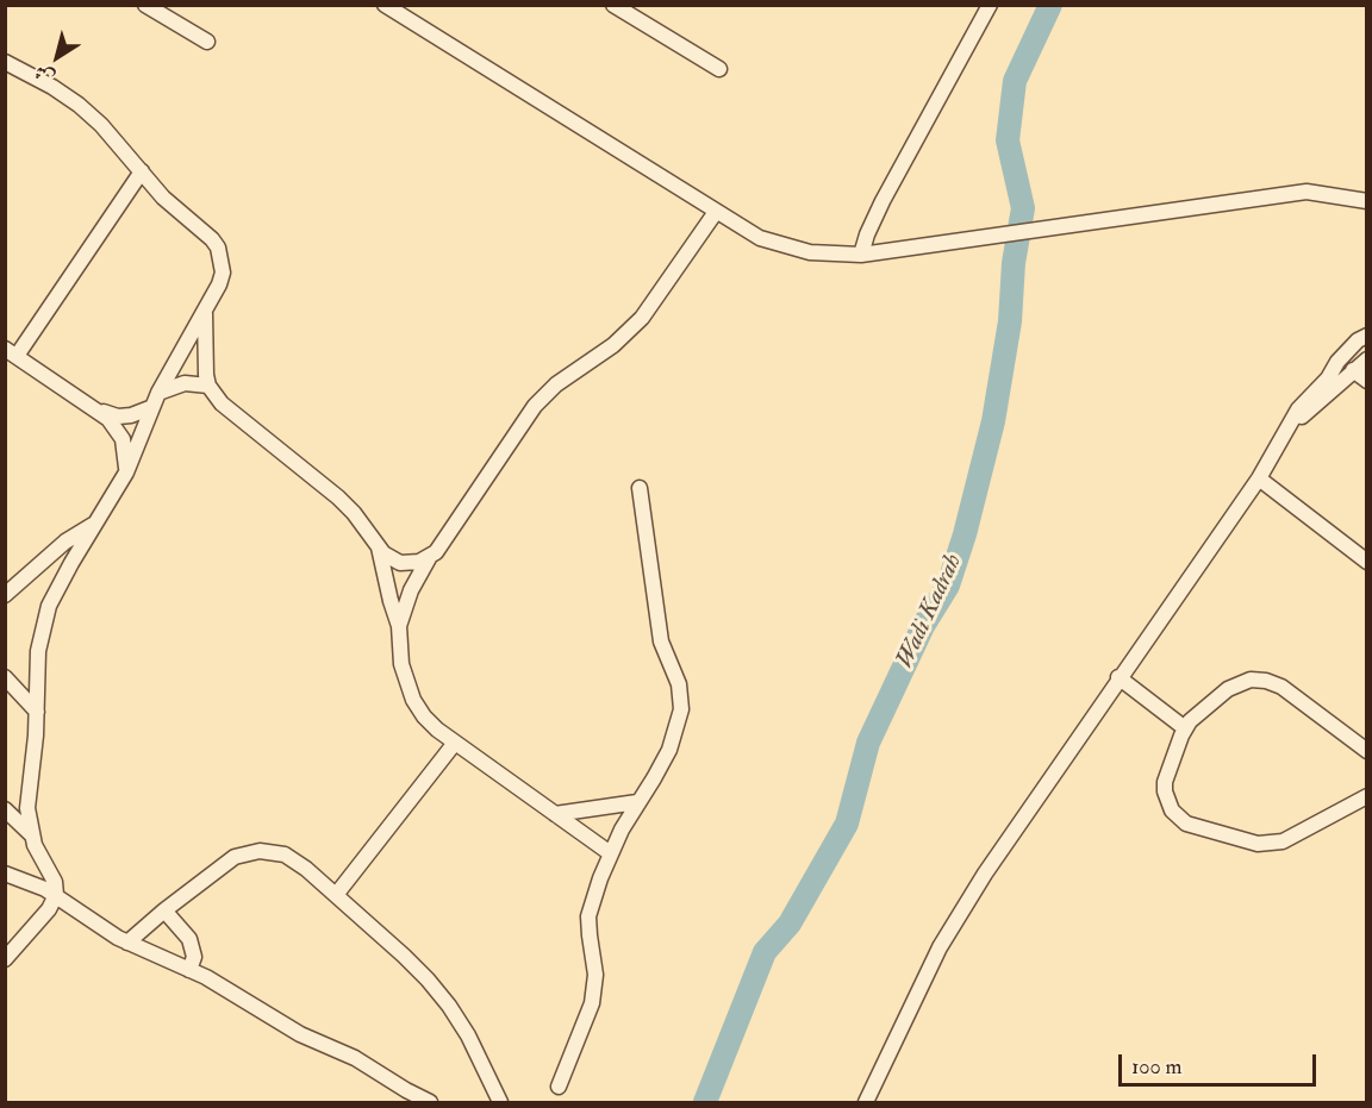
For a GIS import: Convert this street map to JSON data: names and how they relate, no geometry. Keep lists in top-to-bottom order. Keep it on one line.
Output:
{"water":["Wadi Kadrah"],"scale_bar":"100 m","north":"bottom left"}
